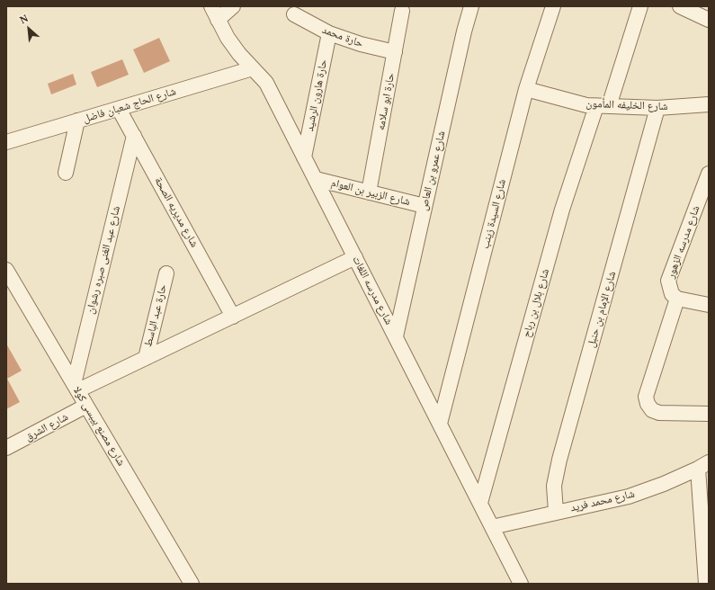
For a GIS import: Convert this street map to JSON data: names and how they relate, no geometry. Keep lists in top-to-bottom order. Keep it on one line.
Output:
{"streets":{"street":["حارة محمد","حارة هارون الرشيد","حارة ابو سلامه","شارع الحاج شعبان فاضل","شارع الخليفه المأمون","شارع عمرو بن العاص","شارع الزبير بن العوام","شارع مديريه الصحة","شارع السيدة زينب","شارع مدرسه الزهور","شارع عبد الغنى صبره رشوان","شارع مدرسه اللغات","شارع بلال بن رباح","شارع الإمام بن حنبل","حارة عبد الباسط","شارع مصنع بيبسى كولا","شارع الشرق","شارع محمد فريد"]},"crossings":[["حارة محمد","حارة هارون الرشيد"],["حارة محمد","حارة ابو سلامه"],["حارة هارون الرشيد","شارع مدرسه اللغات"],["حارة ابو سلامه","شارع الزبير بن العوام"],["شارع الحاج شعبان فاضل","شارع مديريه الصحة"],["شارع الحاج شعبان فاضل","شارع مدرسه اللغات"],["شارع الخليفه المأمون","شارع السيدة زينب"],["شارع الخليفه المأمون","شارع بلال بن رباح"],["شارع الخليفه المأمون","شارع الإمام بن حنبل"],["شارع عمرو بن العاص","شارع الزبير بن العوام"],["شارع عمرو بن العاص","شارع مدرسه اللغات"],["شارع الزبير بن العوام","شارع مدرسه اللغات"],["شارع مديريه الصحة","شارع عبد الغنى صبره رشوان"],["شارع السيدة زينب","شارع مدرسه اللغات"],["شارع عبد الغنى صبره رشوان","شارع مصنع بيبسى كولا"],["شارع مدرسه اللغات","شارع بلال بن رباح"],["شارع مدرسه اللغات","شارع محمد فريد"],["شارع الإمام بن حنبل","شارع محمد فريد"],["شارع مصنع بيبسى كولا","شارع الشرق"]],"north":"top left"}
